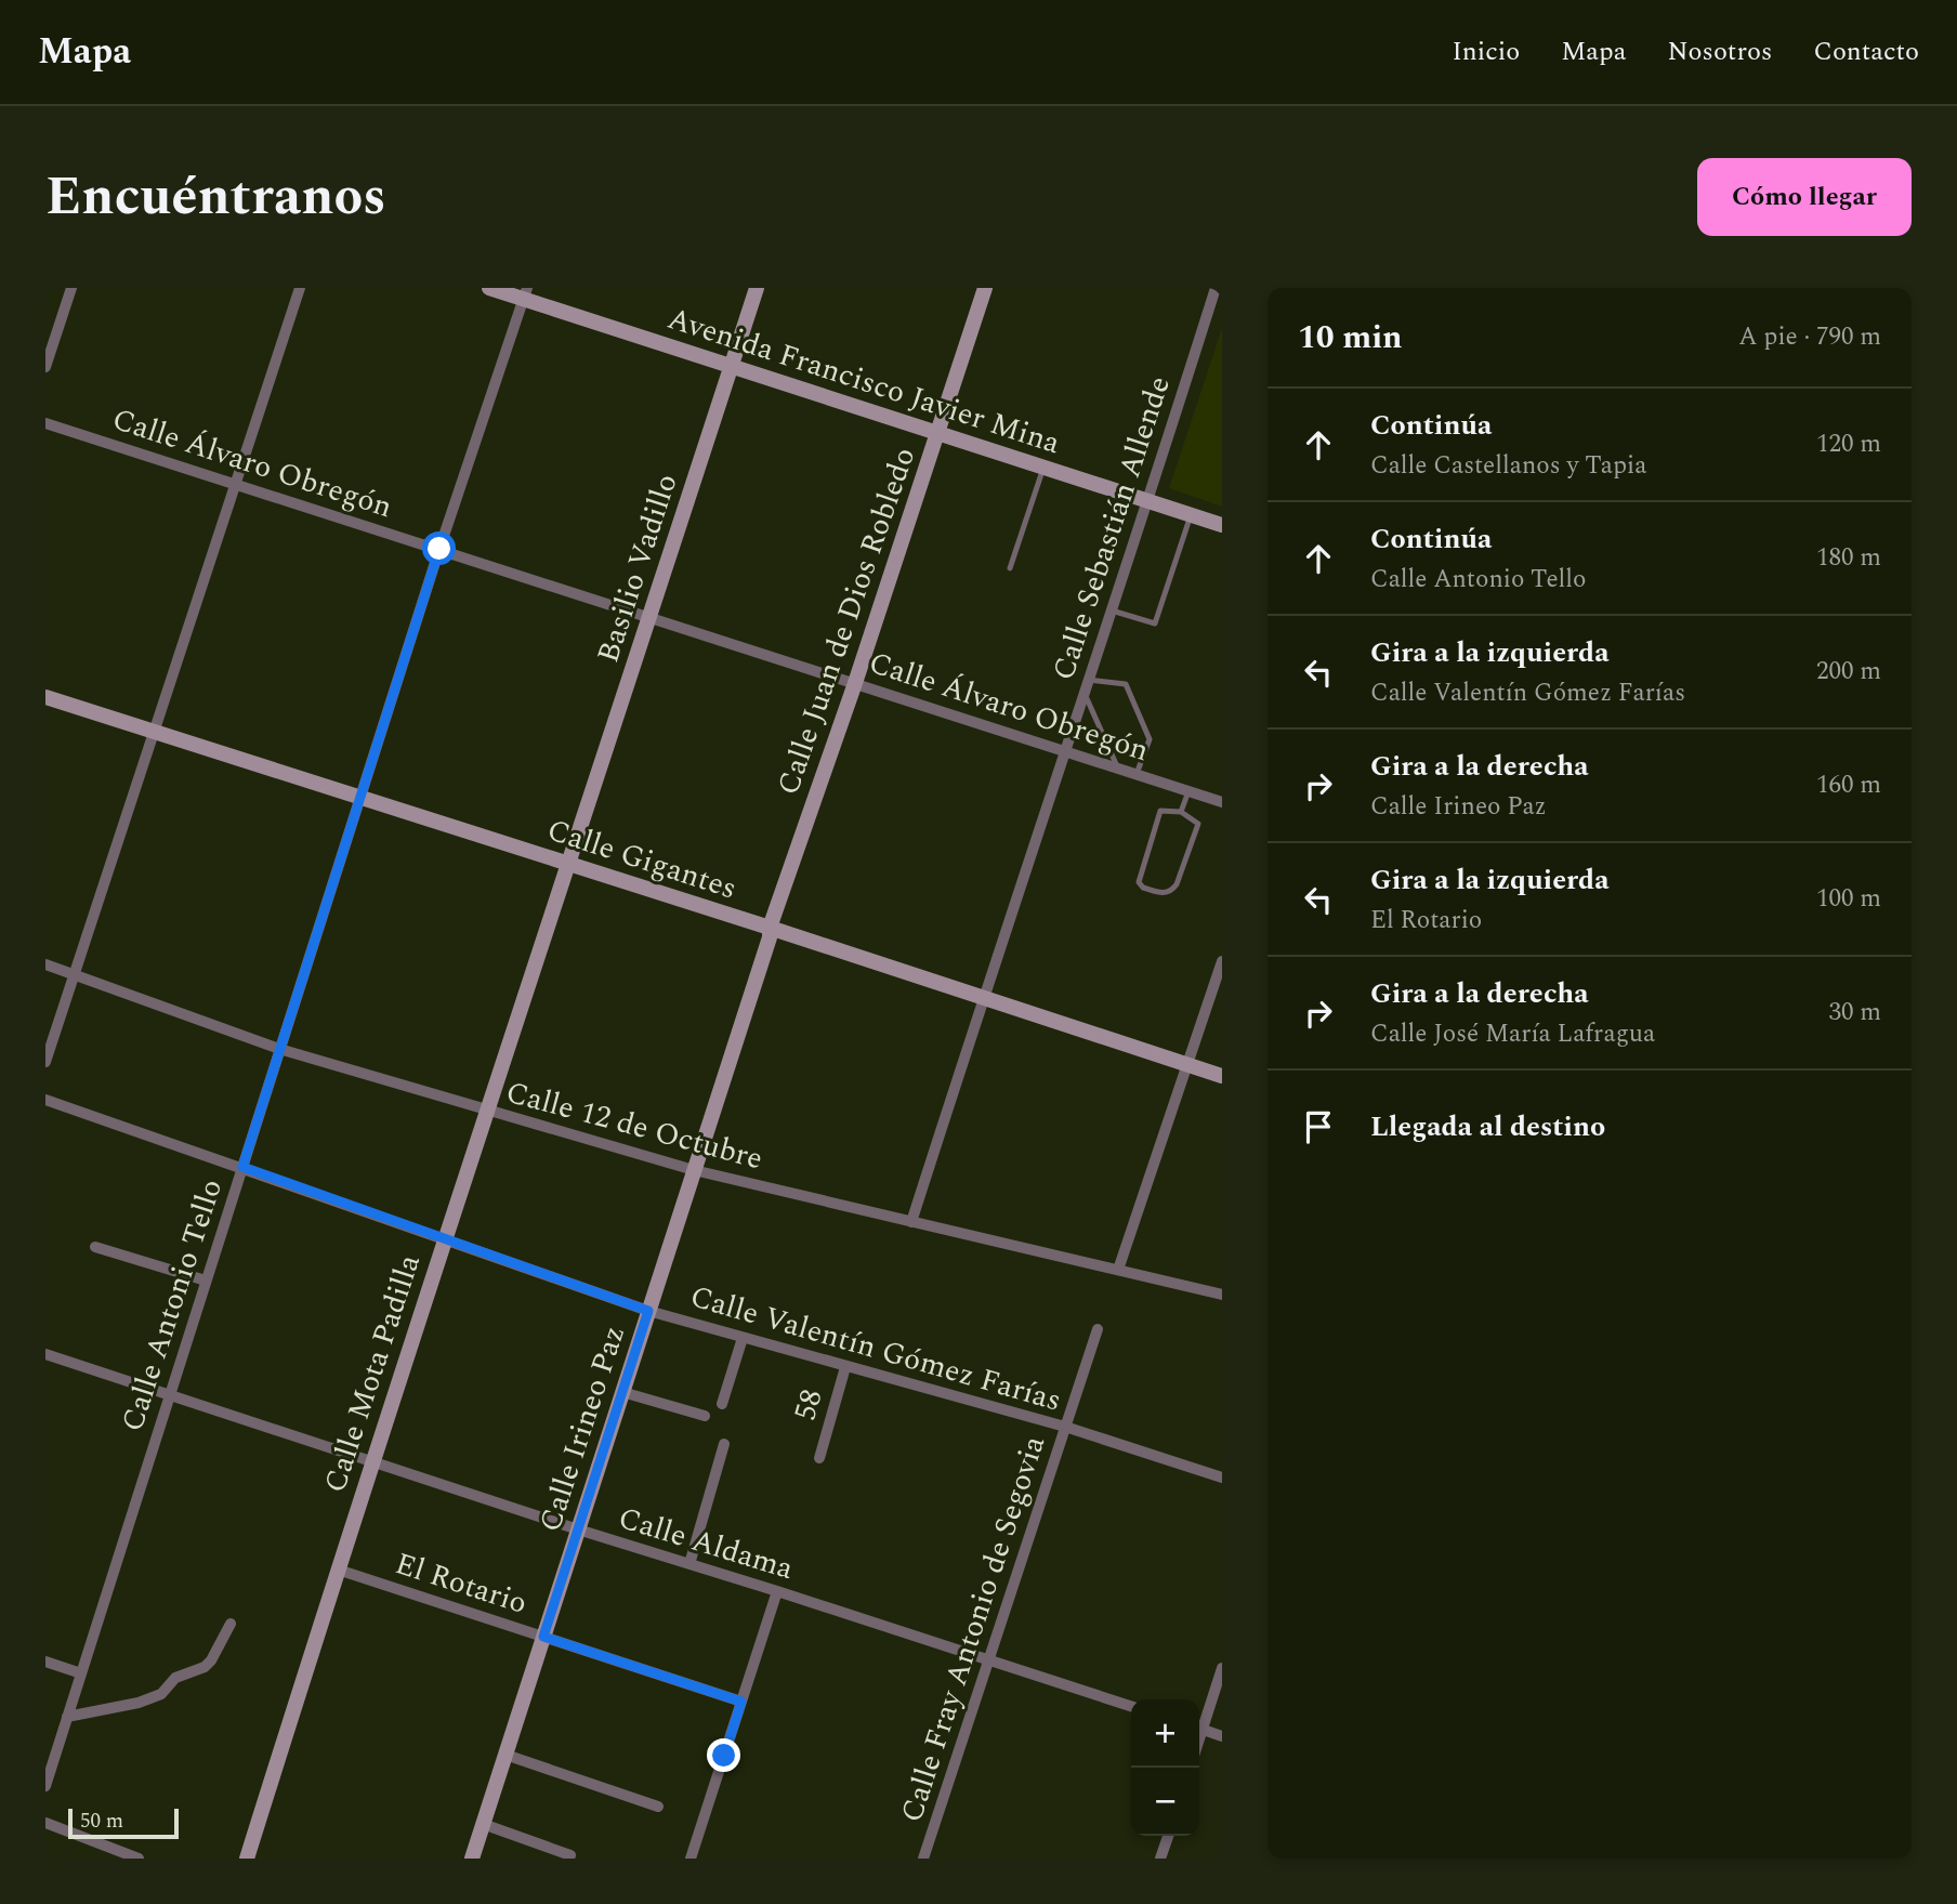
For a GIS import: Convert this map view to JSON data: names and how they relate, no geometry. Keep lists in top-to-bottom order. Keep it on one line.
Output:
{"streets":{"street":["Avenida Francisco Javier Mina","Calle Álvaro Obregón","Calle Sebastián Allende","Basilio Vadillo","Calle Juan de Dios Robledo","Calle Gigantes","Calle 12 de Octubre","Calle Antonio Tello","Calle Valentín Gómez Farías","Calle Mota Padilla","58","Calle Irineo Paz","Calle Aldama","El Rotario","Calle Fray Antonio de Segovia"]},"crossings":[["Avenida Francisco Javier Mina","Calle Sebastián Allende"],["Avenida Francisco Javier Mina","Basilio Vadillo"],["Avenida Francisco Javier Mina","Calle Juan de Dios Robledo"],["Avenida Francisco Javier Mina","Calle Antonio Tello"],["Calle Álvaro Obregón","Calle Sebastián Allende"],["Calle Álvaro Obregón","Basilio Vadillo"],["Calle Álvaro Obregón","Calle Juan de Dios Robledo"],["Calle Álvaro Obregón","Calle Antonio Tello"],["Calle Sebastián Allende","Calle Gigantes"],["Calle Sebastián Allende","Calle 12 de Octubre"],["Basilio Vadillo","Calle Gigantes"],["Basilio Vadillo","Calle Mota Padilla"],["Calle Juan de Dios Robledo","Calle Gigantes"],["Calle Juan de Dios Robledo","Calle Irineo Paz"],["Calle Gigantes","Calle Antonio Tello"],["Calle Gigantes","Calle Mota Padilla"],["Calle Gigantes","Calle Irineo Paz"],["Calle 12 de Octubre","Calle Antonio Tello"],["Calle 12 de Octubre","Calle Mota Padilla"],["Calle 12 de Octubre","Calle Irineo Paz"],["Calle Antonio Tello","Calle Valentín Gómez Farías"],["Calle Antonio Tello","Calle Aldama"],["Calle Valentín Gómez Farías","Calle Mota Padilla"],["Calle Valentín Gómez Farías","58"],["Calle Valentín Gómez Farías","Calle Irineo Paz"],["Calle Valentín Gómez Farías","Calle Fray Antonio de Segovia"],["Calle Mota Padilla","Calle Aldama"],["Calle Mota Padilla","El Rotario"],["Calle Irineo Paz","Calle Aldama"],["Calle Irineo Paz","El Rotario"],["Calle Aldama","Calle Fray Antonio de Segovia"]],"scale_bar":"50 m","page":{"header":"Mapa","nav":["Inicio","Mapa","Nosotros","Contacto"],"title":"Encuéntranos","buttons":"Cómo llegar","heading":["10 min","A pie · 790 m"],"list":[["Continúa","Calle Castellanos y Tapia","120 m"],["Continúa","Calle Antonio Tello","180 m"],["Gira a la izquierda","Calle Valentín Gómez Farías","200 m"],["Gira a la derecha","Calle Irineo Paz","160 m"],["Gira a la izquierda","El Rotario","100 m"],["Gira a la derecha","Calle José María Lafragua","30 m"],"Llegada al destino"],"map_buttons":["+","−"],"scale":"50 m"}}
